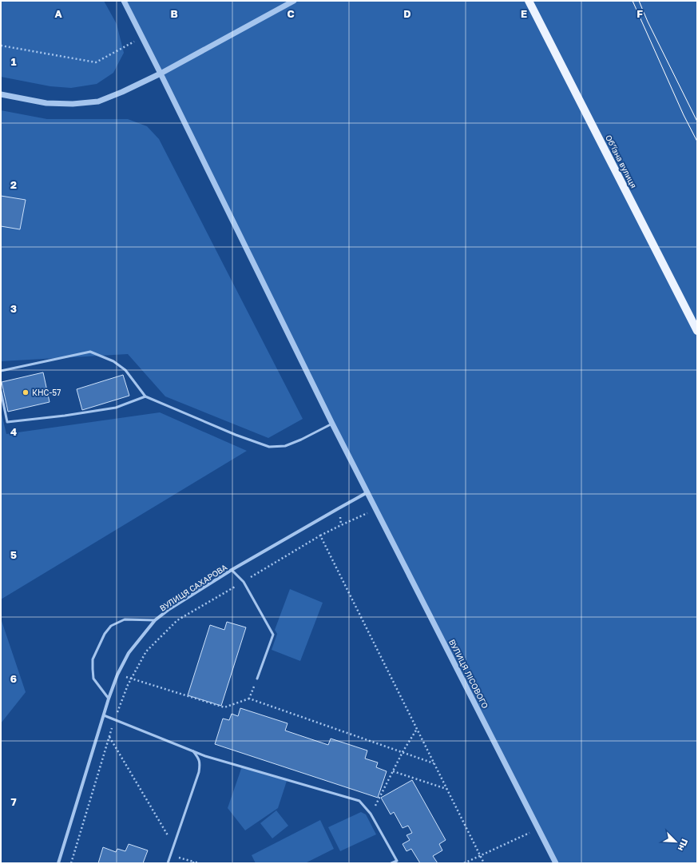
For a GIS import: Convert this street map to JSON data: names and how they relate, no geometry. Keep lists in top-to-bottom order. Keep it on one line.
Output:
{"streets":{"main road":["Обʼїзна вулиця"],"street":["ВУЛИЦЯ САХАРОВА","ВУЛИЦЯ ЛІСОВОГО"]},"crossings":[["ВУЛИЦЯ САХАРОВА","ВУЛИЦЯ ЛІСОВОГО"]],"places":["КНС-57"],"north":"bottom right","grid":{"columns":["A","B","C","D","E","F"],"rows":["1","2","3","4","5","6","7"]}}
